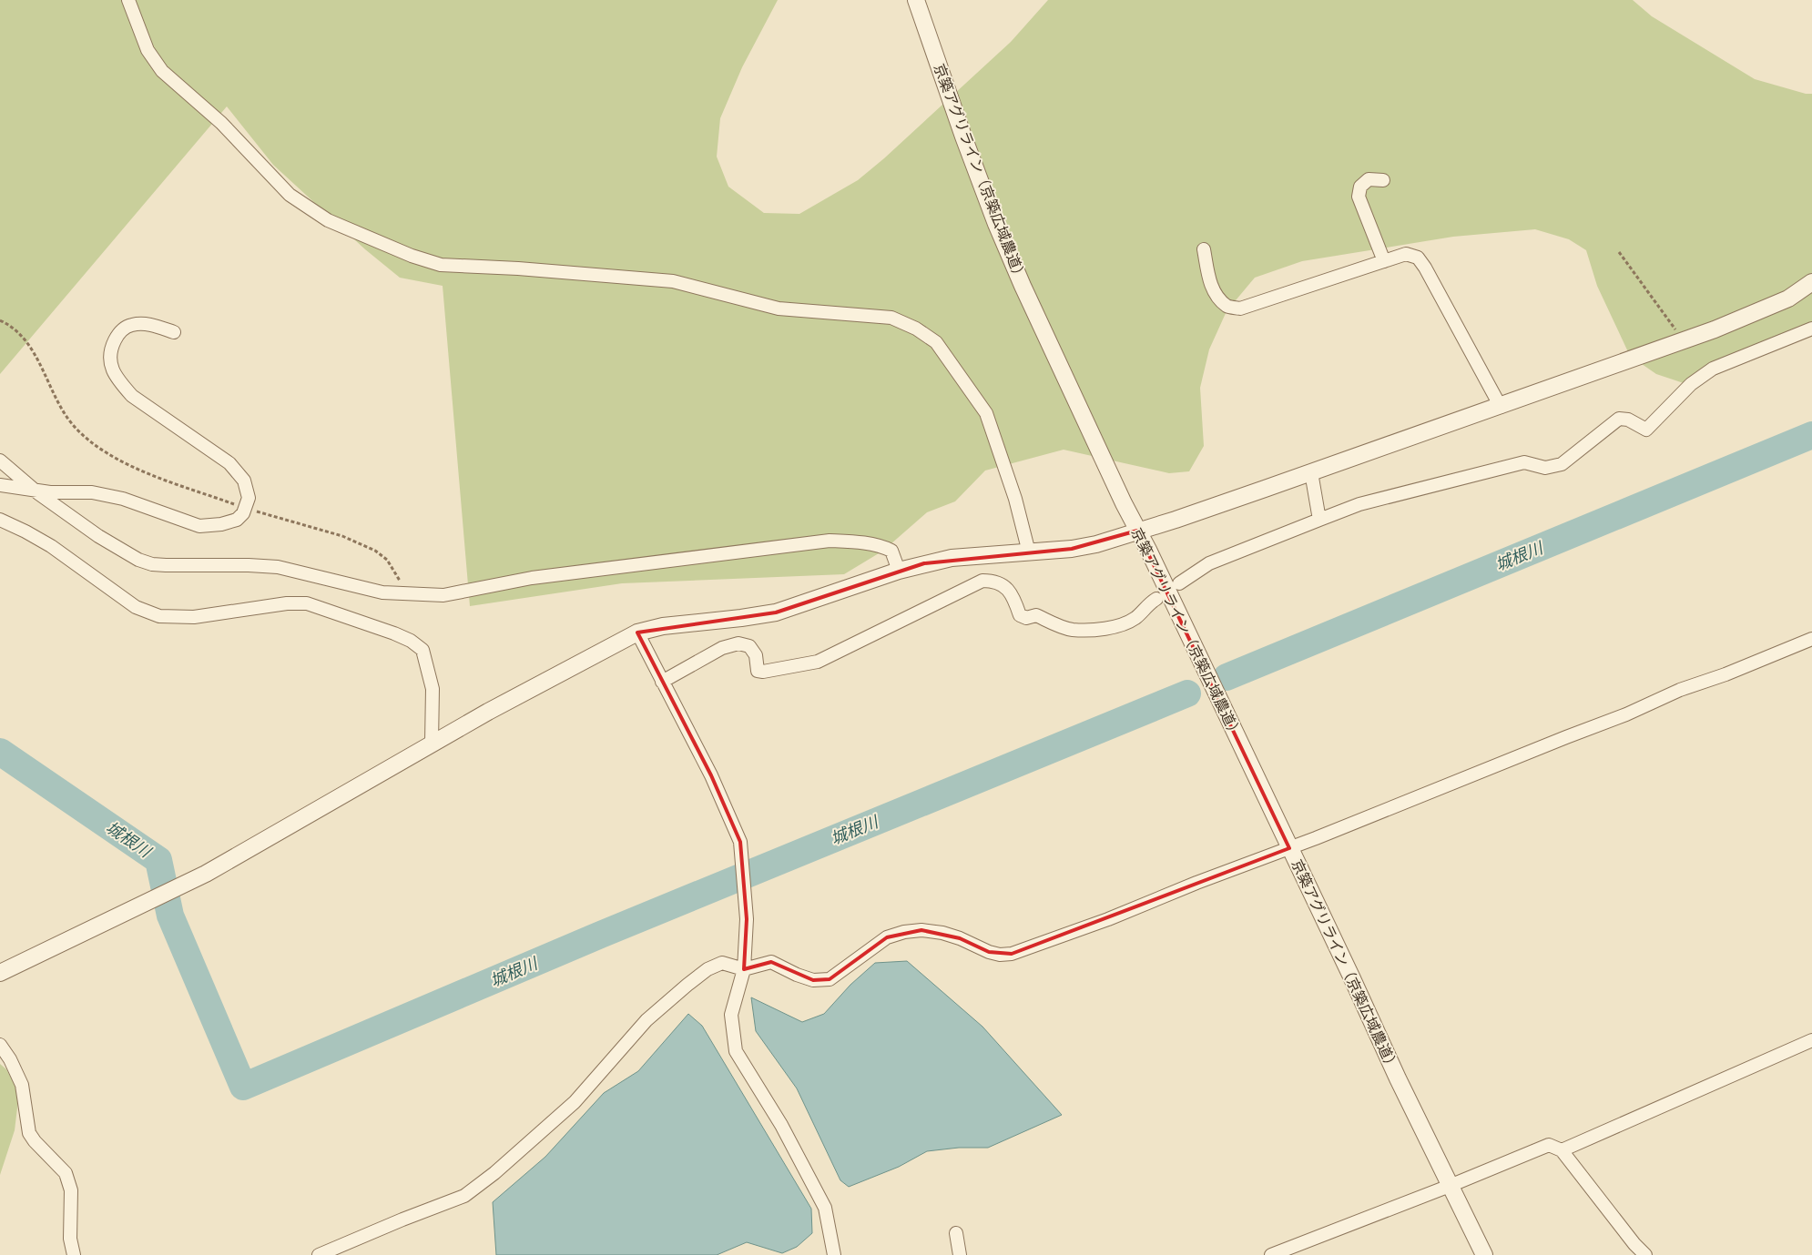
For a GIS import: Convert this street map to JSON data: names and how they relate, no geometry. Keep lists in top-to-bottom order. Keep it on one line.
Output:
{"streets":{"street":["京築アグリライン（京築広域農道）"]},"water":["城根川"]}
